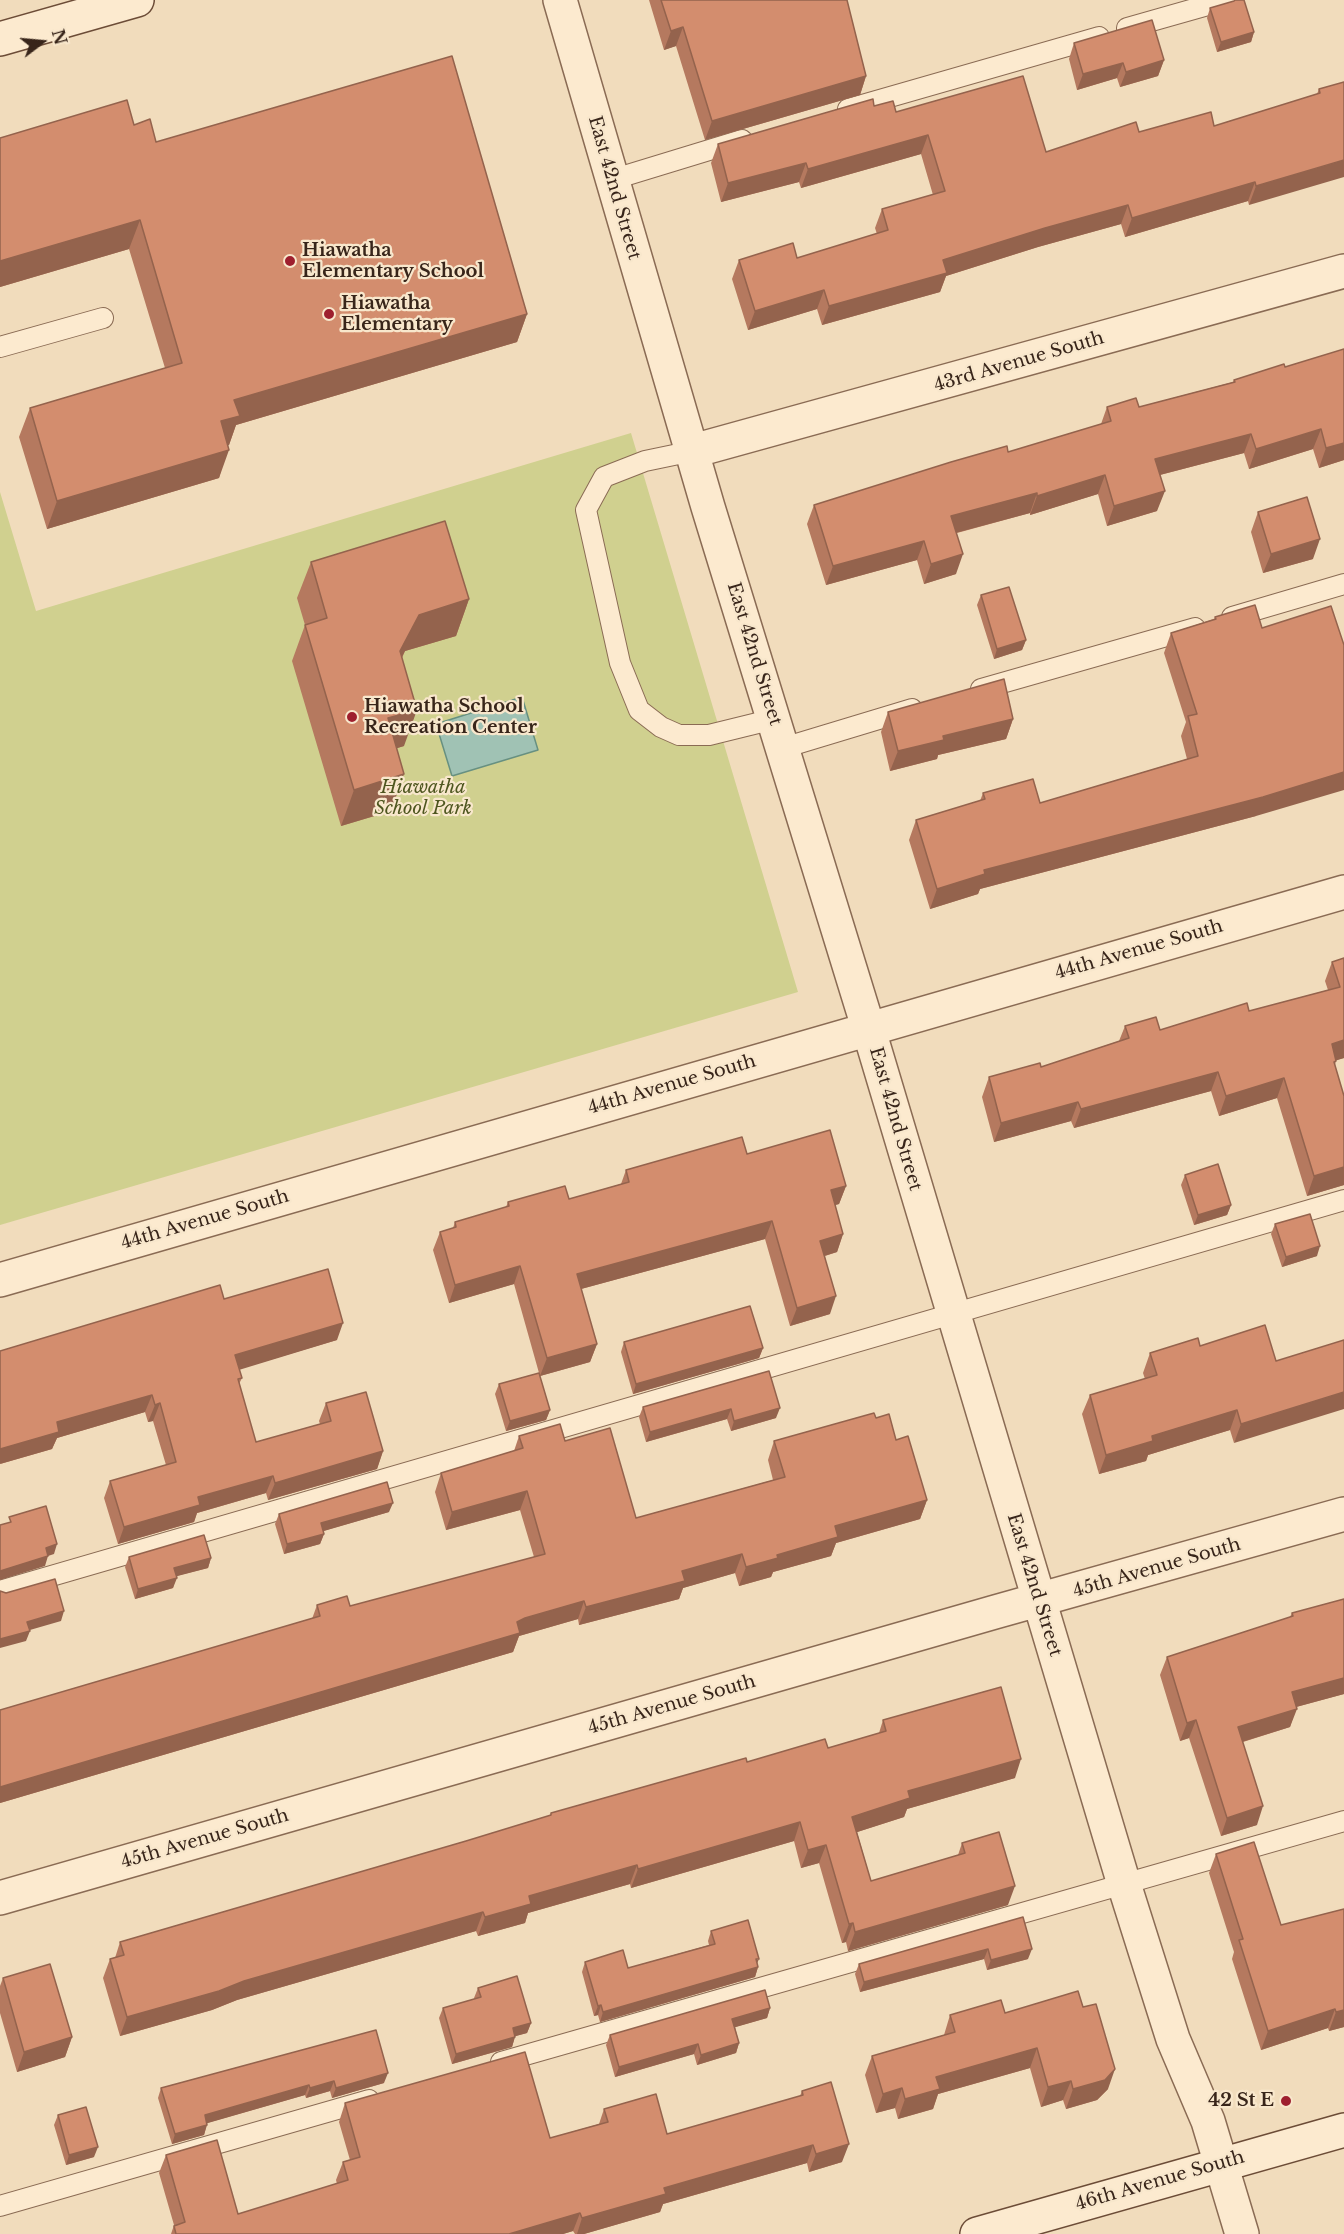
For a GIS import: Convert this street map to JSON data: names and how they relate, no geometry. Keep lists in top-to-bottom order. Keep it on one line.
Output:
{"streets":{"street":["East 42nd Street","43rd Avenue South","44th Avenue South","45th Avenue South","46th Avenue South"]},"crossings":[["East 42nd Street","43rd Avenue South"],["East 42nd Street","44th Avenue South"],["East 42nd Street","45th Avenue South"],["East 42nd Street","46th Avenue South"]],"parks":["Hiawatha School Park"],"places":["Hiawatha Elementary School","Hiawatha Elementary","Hiawatha School Recreation Center","42 St E"],"north":"right"}
